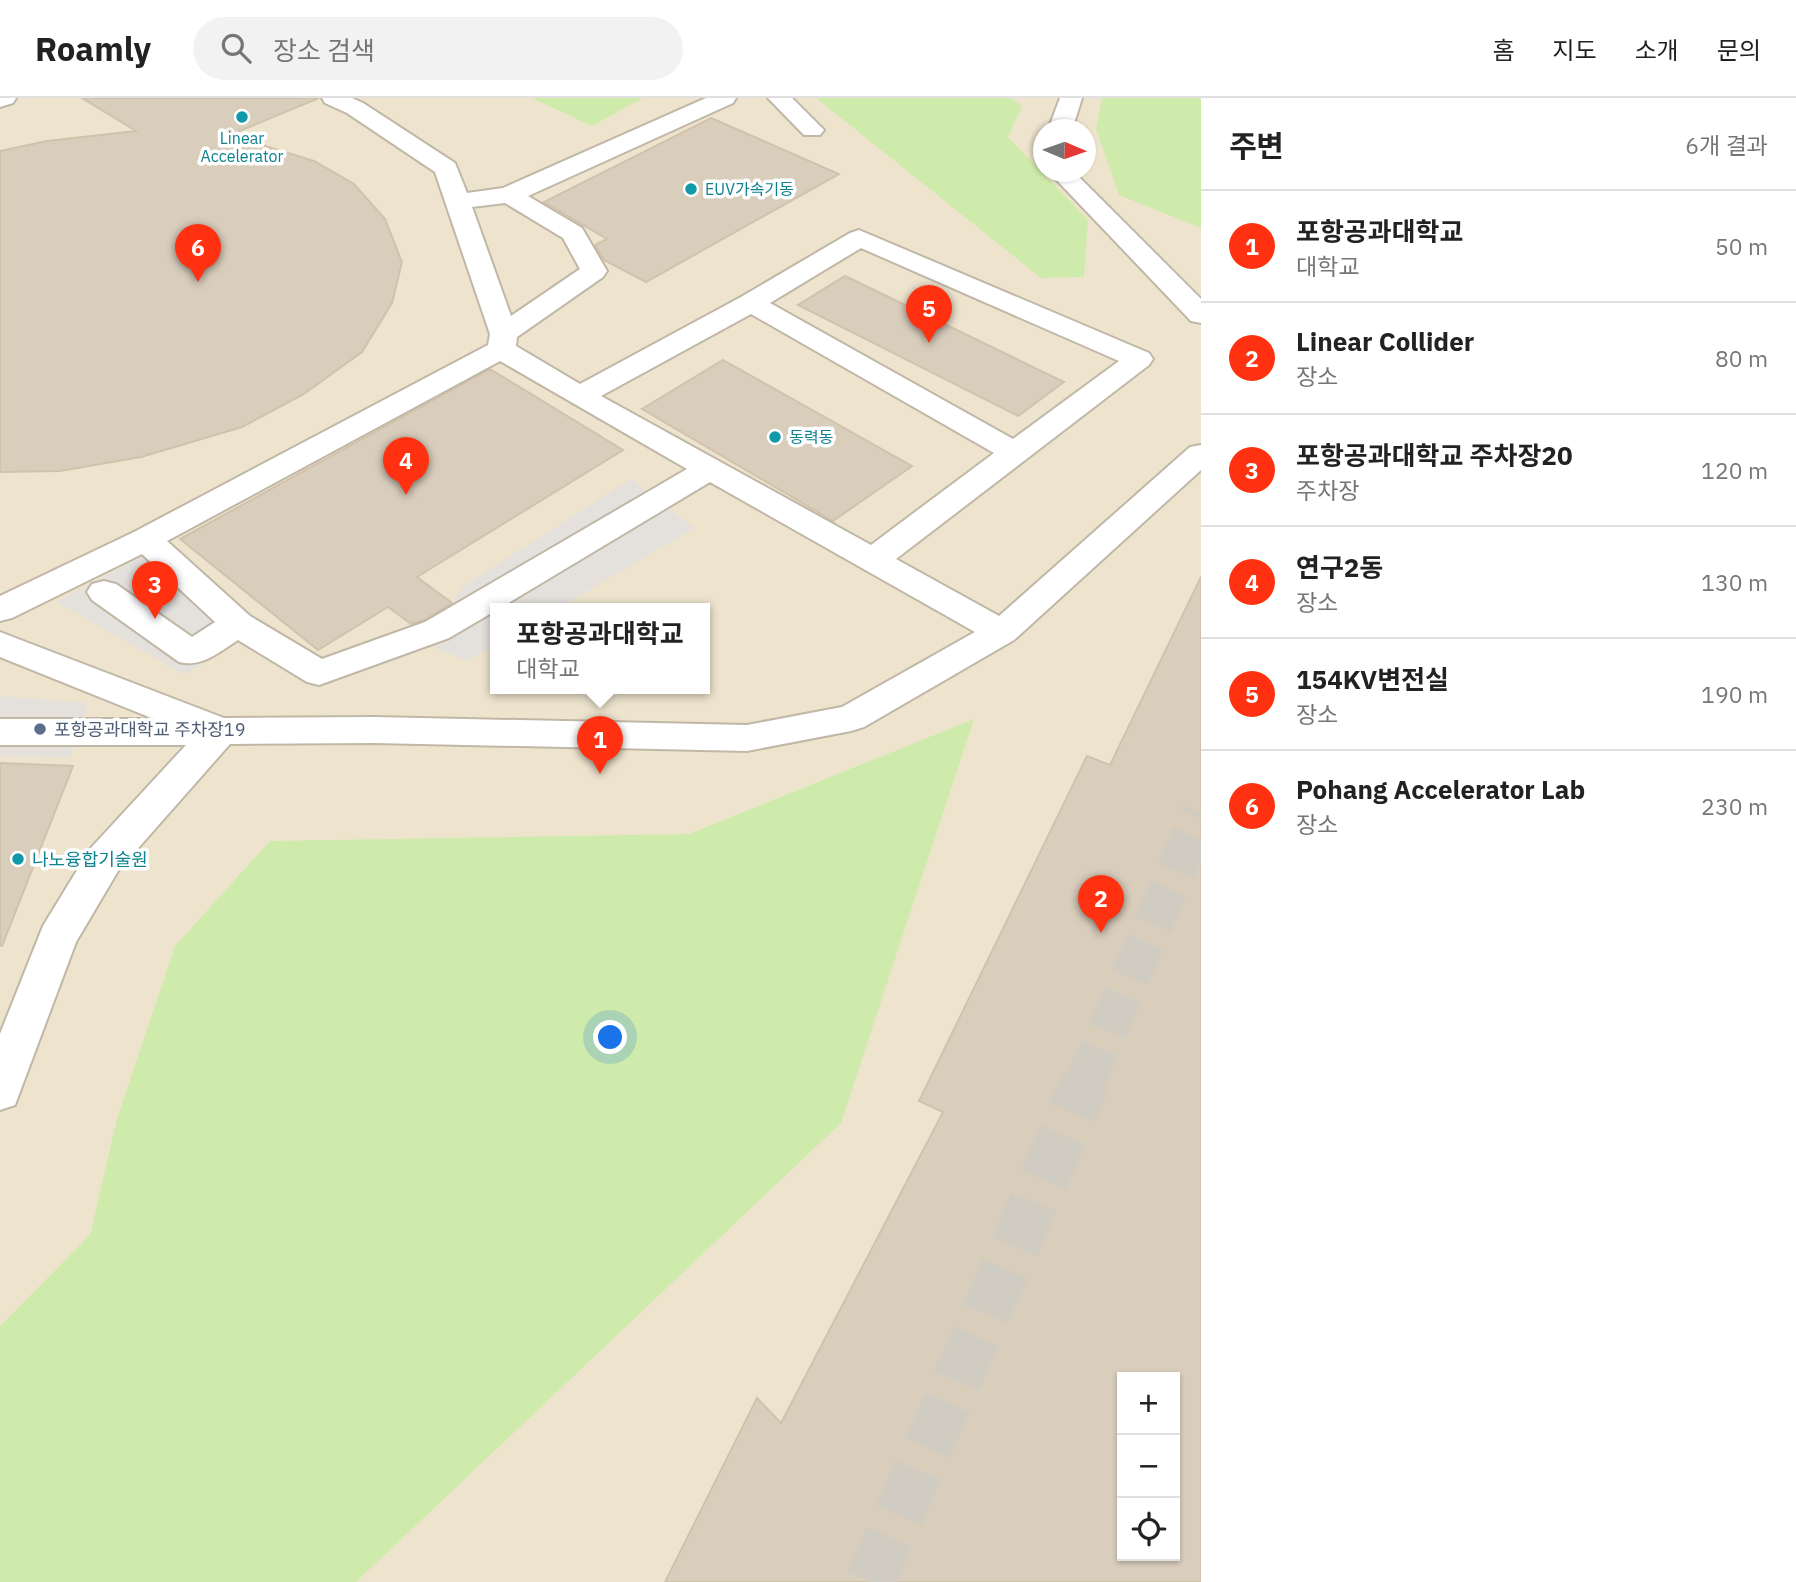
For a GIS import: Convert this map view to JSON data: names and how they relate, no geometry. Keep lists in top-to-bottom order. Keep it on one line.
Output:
{"places":["Linear Accelerator","EUV가속기동","동력동","포항공과대학교 주차장19","나노융합기술원"],"north":"right","page":{"header":"Roamly","search":"장소 검색","nav":["홈","지도","소개","문의"],"heading":["주변","6개 결과"],"list":[{"mark":"1","name":"포항공과대학교","note":"대학교","value":"50 m"},{"mark":"2","name":"Linear Collider","note":"장소","value":"80 m"},{"mark":"3","name":"포항공과대학교 주차장20","note":"주차장","value":"120 m"},{"mark":"4","name":"연구2동","note":"장소","value":"130 m"},{"mark":"5","name":"154KV변전실","note":"장소","value":"190 m"},{"mark":"6","name":"Pohang Accelerator Lab","note":"장소","value":"230 m"}],"pins":["6","5","4","3","1","2"],"popup":["포항공과대학교","대학교"],"map_buttons":["+","−"]}}
